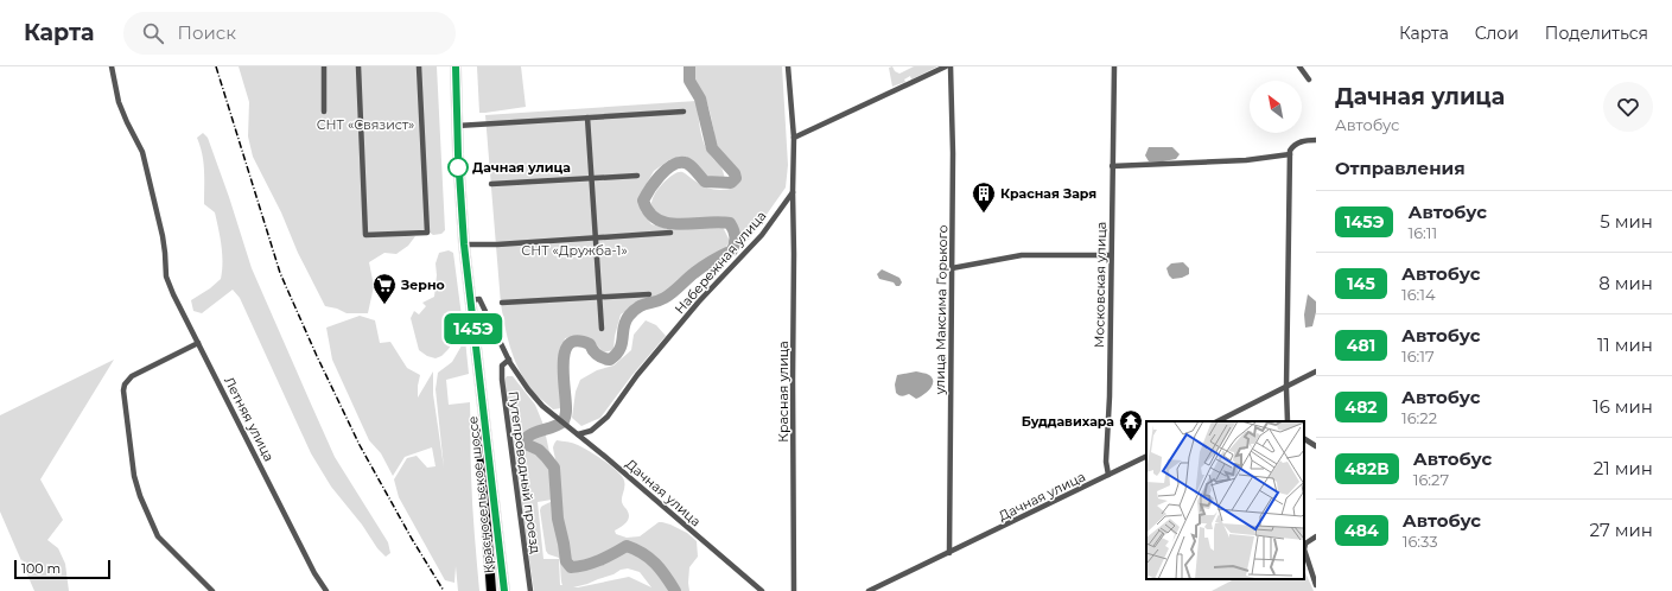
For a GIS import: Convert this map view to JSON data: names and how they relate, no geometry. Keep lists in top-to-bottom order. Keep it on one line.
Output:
{"streets":{"highway":["Красносельское шоссе"],"street":["Набережная улица","Московская улица","улица Максима Горького","Красная улица","Летняя улица","Путепроводный проезд","Дачная улица"]},"crossings":[["Набережная улица","Красная улица"],["Набережная улица","Дачная улица"],["Московская улица","Дачная улица"],["улица Максима Горького","Дачная улица"],["Путепроводный проезд","Дачная улица"],["Дачная улица","Красносельское шоссе"]],"parks":["СНТ «Связист»","СНТ «Дружба-1»"],"places":{"other":["Дачная улица"],"building":["Красная Заря"],"supermarket":["Зерно"],"temple":["Буддавихара"]},"lines":["bus line 145Э"],"scale_bar":"100 m","north":"top left","page":{"header":"Карта","search":"Поиск","nav":["Карта","Слои","Поделиться"],"on_map":"145Э","heading":[["Дачная улица","Автобус"],"Отправления"],"list":[{"mark":"145Э","name":"Автобус","note":"16:11","value":"5 мин"},{"mark":"145","name":"Автобус","note":"16:14","value":"8 мин"},{"mark":"481","name":"Автобус","note":"16:17","value":"11 мин"},{"mark":"482","name":"Автобус","note":"16:22","value":"16 мин"},{"mark":"482В","name":"Автобус","note":"16:27","value":"21 мин"},{"mark":"484","name":"Автобус","note":"16:33","value":"27 мин"}],"scale":"100 m"}}
